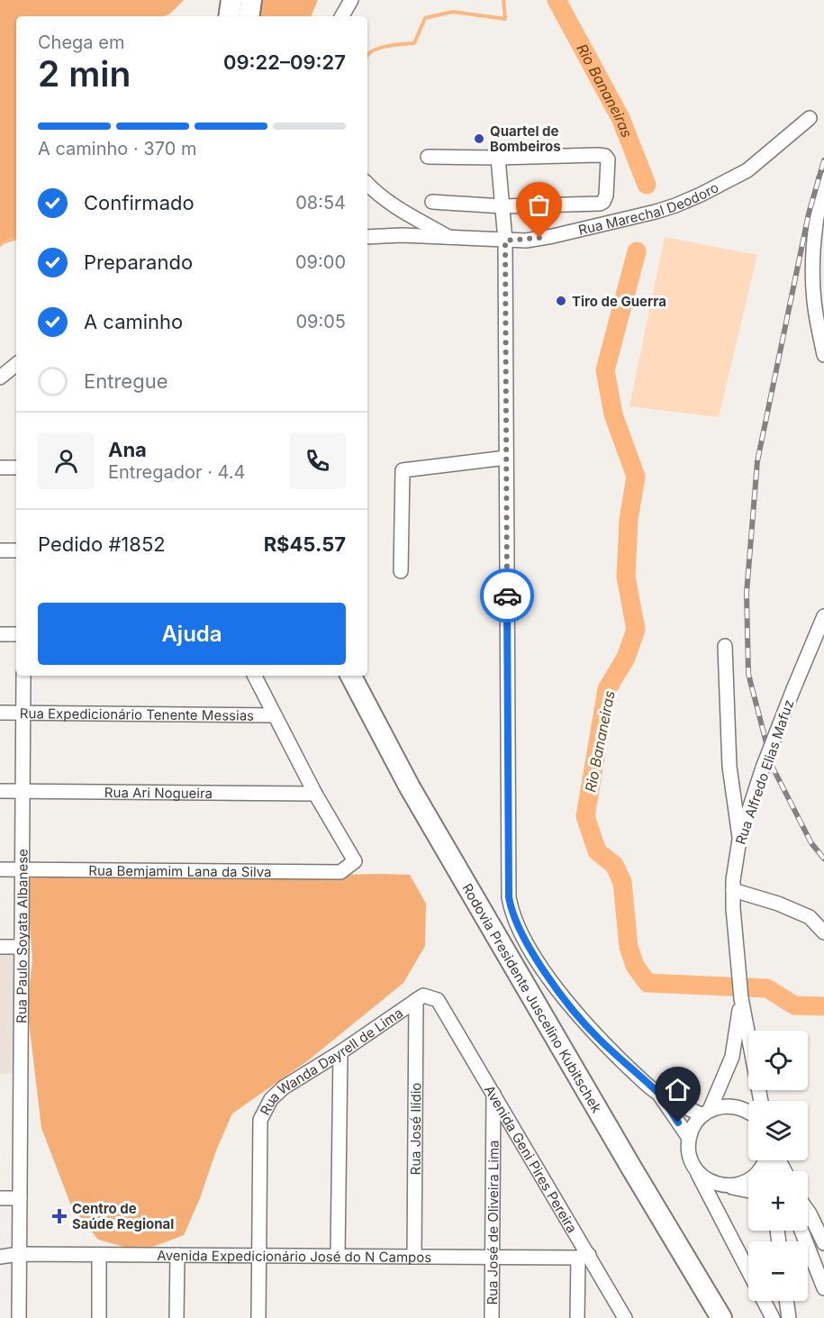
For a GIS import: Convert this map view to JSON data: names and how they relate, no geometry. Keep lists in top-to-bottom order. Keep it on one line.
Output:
{"streets":{"highway":["Rodovia Presidente Juscelino Kubitschek"],"street":["Rua Marechal Deodoro","Rua Expedicionário Tenente Messias","Rua Alfredo Elias Mafuz","Rua Ari Nogueira","Rua Bemjamim Lana da Silva","Rua Paulo Soyata Albanese","Rua Wanda Dayrell de Lima","Rua José Ilídio","Avenida Geni Pires Pereira","Rua José de Oliveira Lima","Avenida Expedicionário José do N Campos"]},"crossings":[["Rua Expedicionário Tenente Messias","Rua Paulo Soyata Albanese"],["Rua Ari Nogueira","Rua Bemjamim Lana da Silva"],["Rua Ari Nogueira","Rua Paulo Soyata Albanese"],["Rua Bemjamim Lana da Silva","Rua Paulo Soyata Albanese"],["Rua Paulo Soyata Albanese","Avenida Expedicionário José do N Campos"],["Rua Wanda Dayrell de Lima","Rua José Ilídio"],["Rua Wanda Dayrell de Lima","Avenida Geni Pires Pereira"],["Rua Wanda Dayrell de Lima","Avenida Expedicionário José do N Campos"],["Rua José Ilídio","Avenida Expedicionário José do N Campos"],["Avenida Geni Pires Pereira","Rua José de Oliveira Lima"],["Avenida Geni Pires Pereira","Avenida Expedicionário José do N Campos"],["Rua José de Oliveira Lima","Avenida Expedicionário José do N Campos"]],"water":["Rio Bananeiras"],"places":{"other":["Quartel de Bombeiros","Tiro de Guerra"],"health":["Centro de Saúde Regional"]},"page":{"heading":["2 min","Chega em","09:22–09:27"],"panel":["Ana","Entregador · 4.4","Pedido #1852","R$45.57"],"bar":"A caminho · 370 m","list":[["Confirmado","08:54"],["Preparando","09:00"],["A caminho","09:05"],"Entregue"],"buttons":"Ajuda","map_buttons":["+","−"]}}
